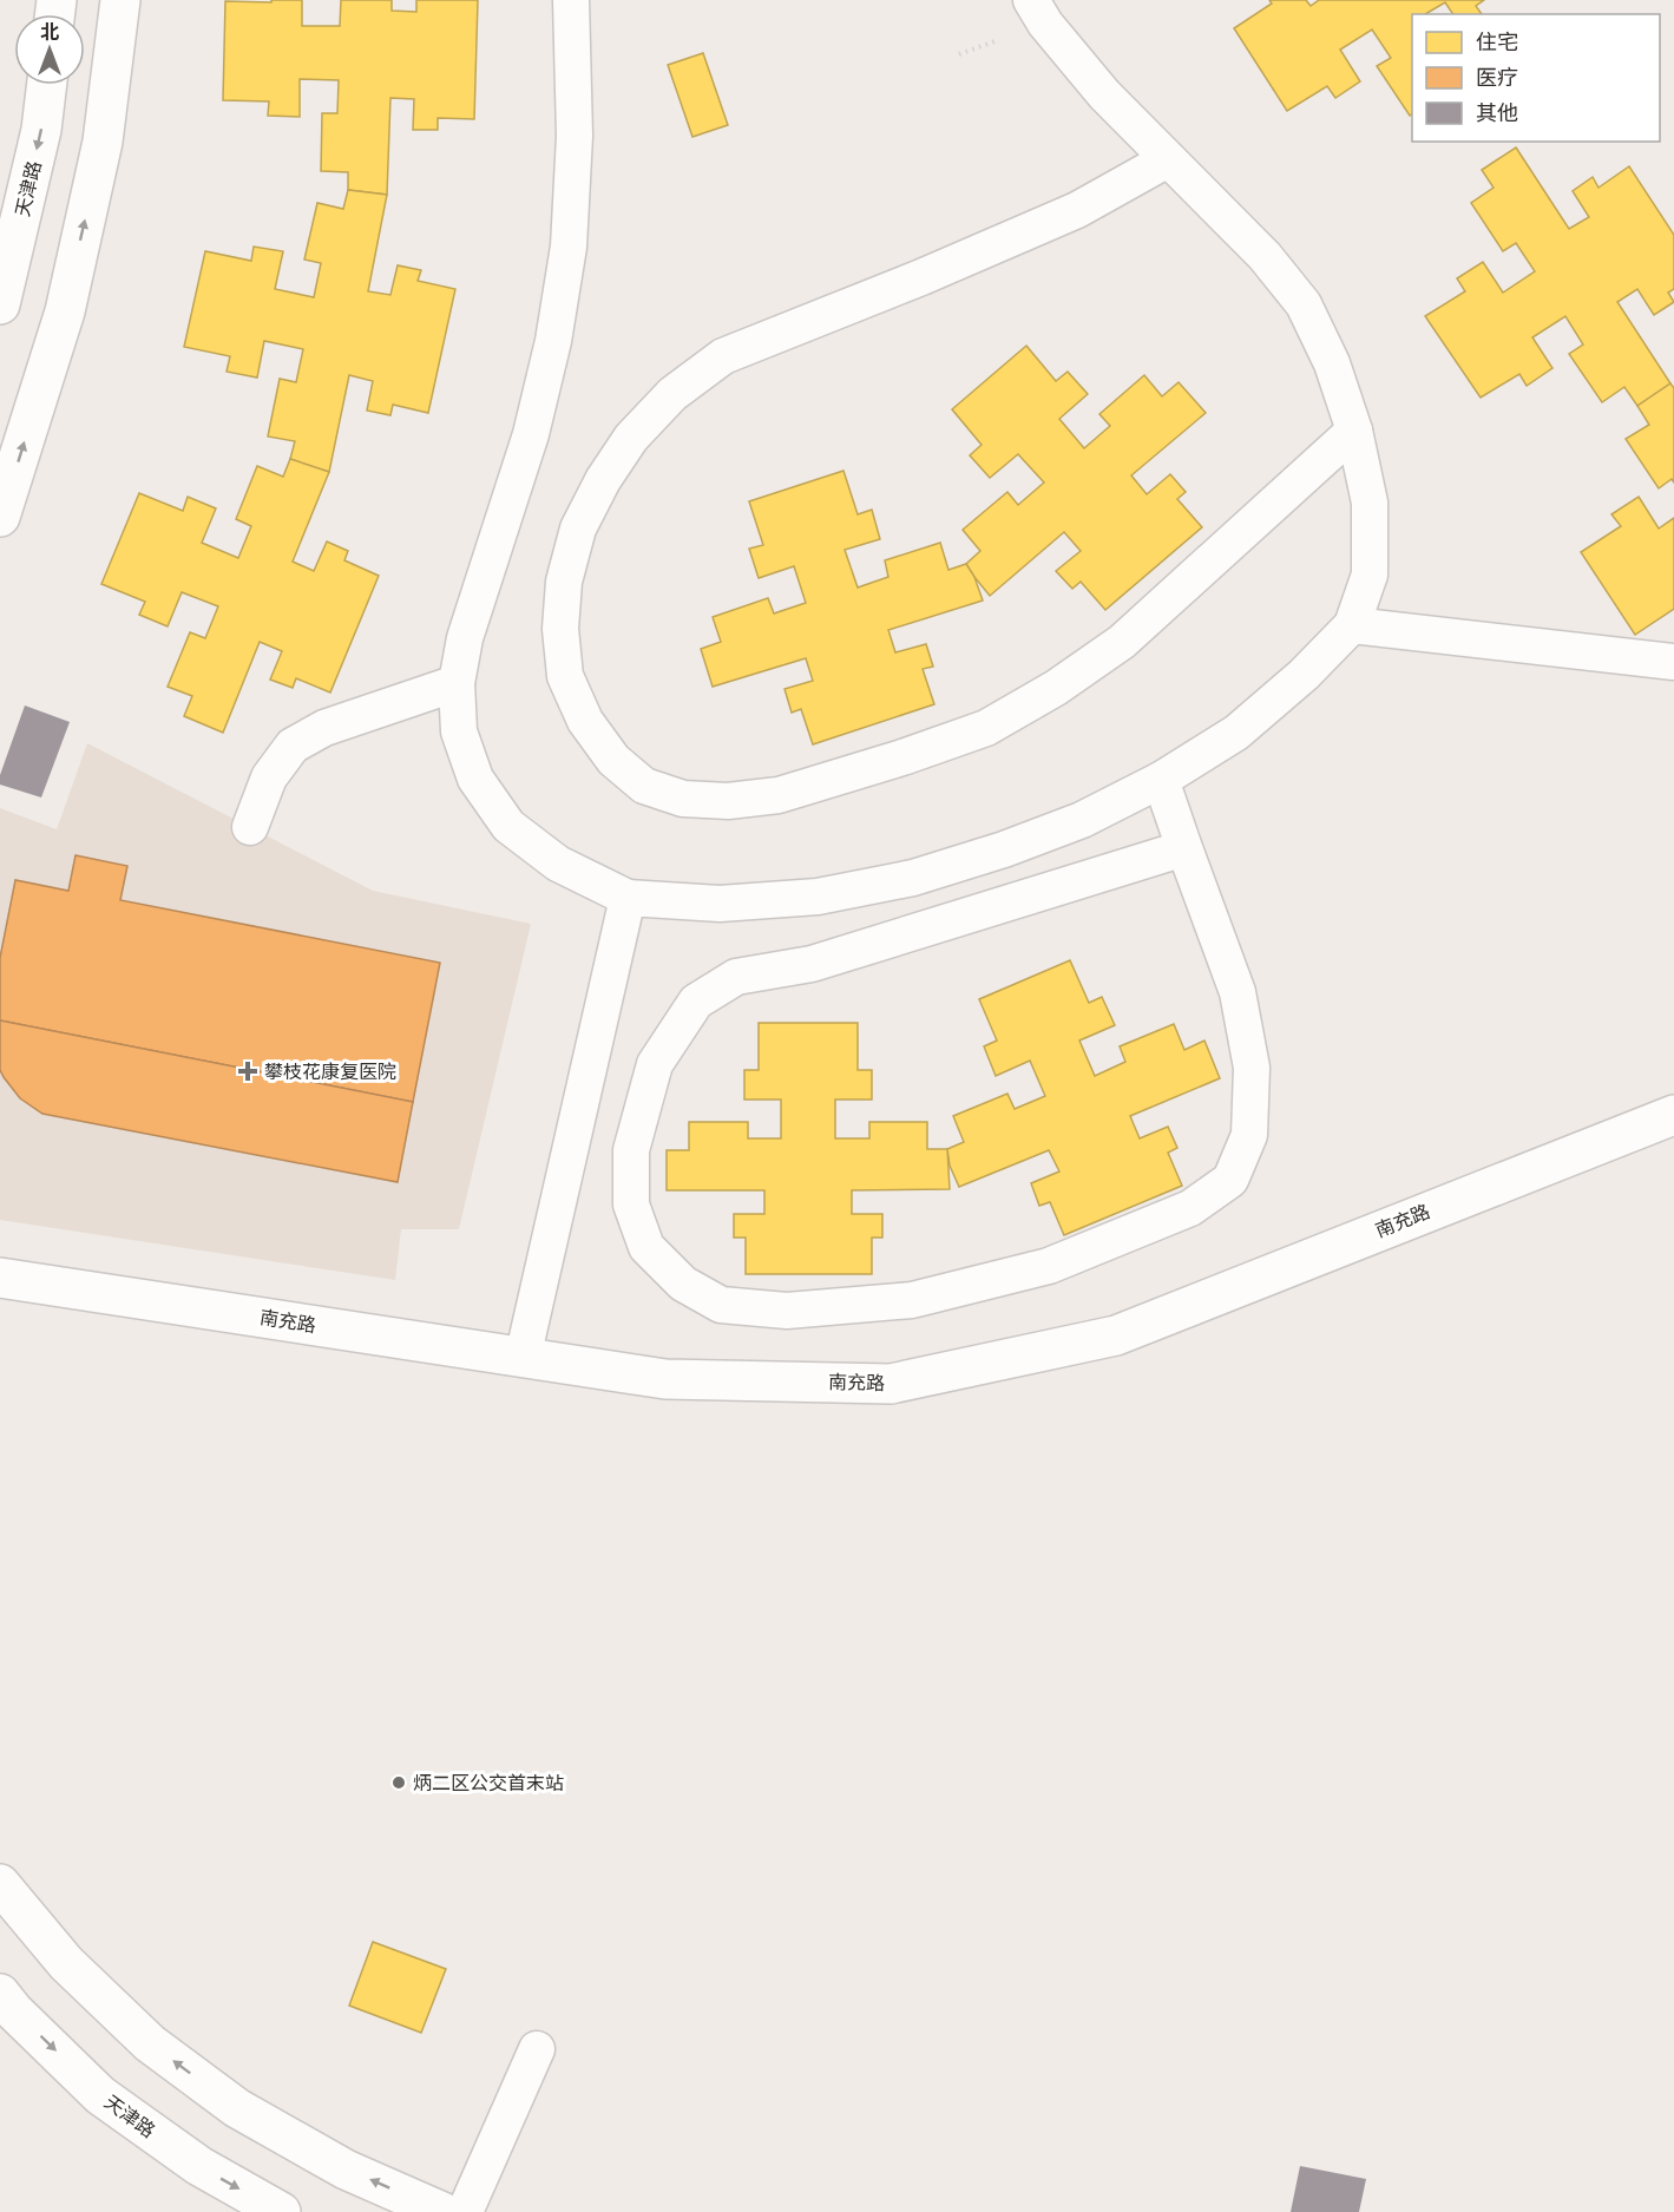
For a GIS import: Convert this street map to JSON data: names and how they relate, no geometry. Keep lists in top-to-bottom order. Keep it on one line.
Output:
{"streets":{"main road":["天津路","南充路"]},"one_way":["天津路"],"places":{"health":["攀枝花康复医院"],"other":["炳二区公交首末站"]},"legend":["住宅","医疗","其他"],"north":"top"}
